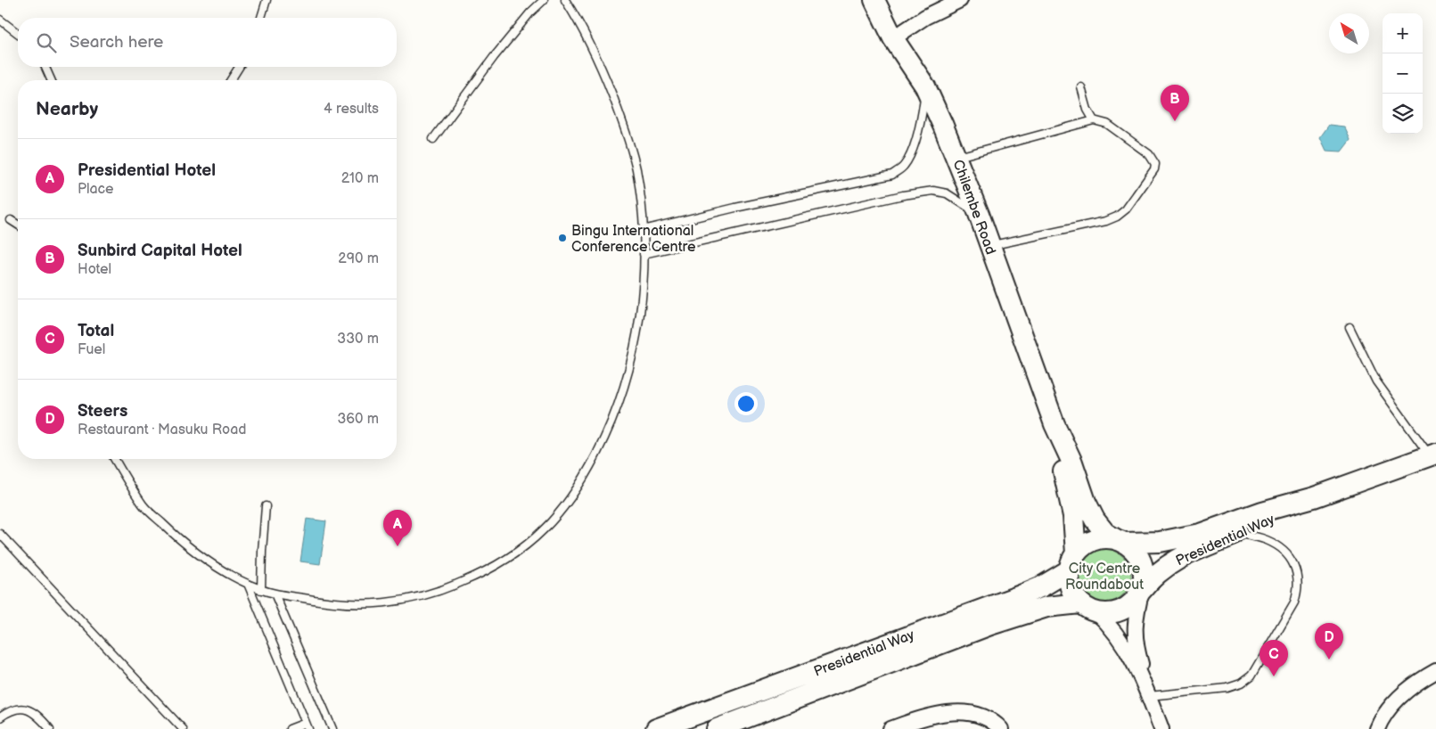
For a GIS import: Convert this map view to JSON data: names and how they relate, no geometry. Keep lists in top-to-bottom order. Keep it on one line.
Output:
{"streets":{"main road":["Chilembe Road","Presidential Way"]},"parks":["City Centre Roundabout"],"places":["Bingu International Conference Centre"],"north":"top left","page":{"map_buttons":["+","−"],"search":"Search here","heading":["Nearby","4 results"],"pins":["B","A","D","C"],"list":[{"mark":"A","name":"Presidential Hotel","note":"Place","value":"210 m"},{"mark":"B","name":"Sunbird Capital Hotel","note":"Hotel","value":"290 m"},{"mark":"C","name":"Total","note":"Fuel","value":"330 m"},{"mark":"D","name":"Steers","note":"Restaurant · Masuku Road","value":"360 m"}]}}
